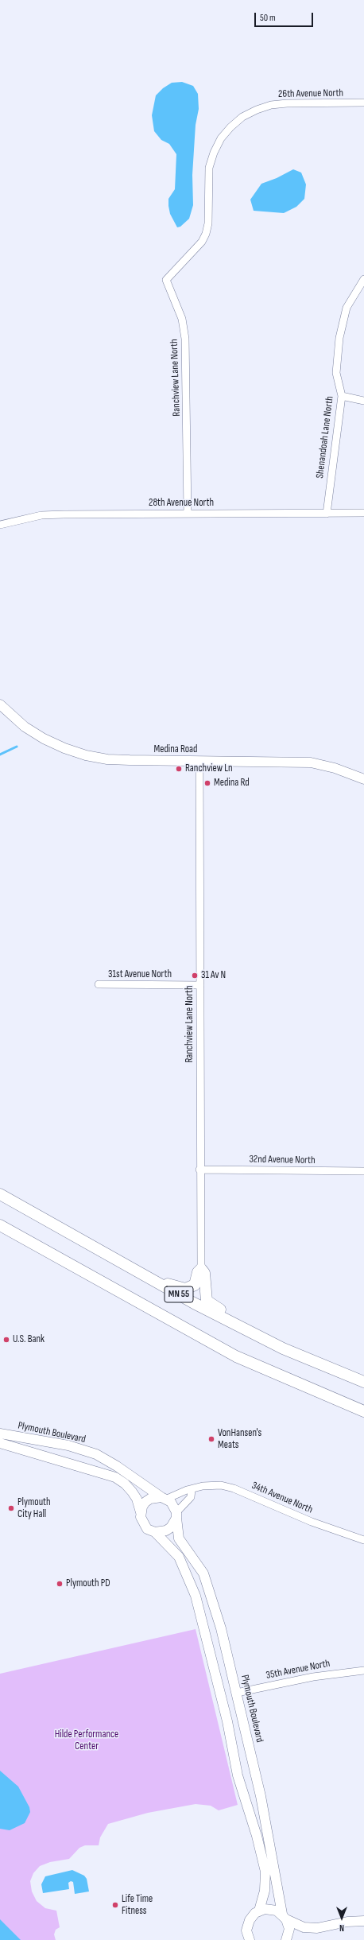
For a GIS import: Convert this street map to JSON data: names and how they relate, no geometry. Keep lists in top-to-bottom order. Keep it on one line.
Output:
{"streets":{"main road":["MN 55"],"street":["26th Avenue North","Ranchview Lane North","Shenandoah Lane North","28th Avenue North","Medina Road","31st Avenue North","32nd Avenue North","Plymouth Boulevard","34th Avenue North","35th Avenue North"]},"crossings":[["26th Avenue North","Ranchview Lane North"],["Ranchview Lane North","28th Avenue North"],["Ranchview Lane North","Medina Road"],["Ranchview Lane North","31st Avenue North"],["Ranchview Lane North","32nd Avenue North"],["Shenandoah Lane North","28th Avenue North"],["Plymouth Boulevard","34th Avenue North"],["Plymouth Boulevard","35th Avenue North"]],"parks":["Hilde Performance Center"],"places":["Ranchview Ln","Medina Rd","31 Av N","U.S. Bank","VonHansen's Meats","Plymouth City Hall","Plymouth PD","Life Time Fitness"],"scale_bar":"50 m","north":"bottom"}
